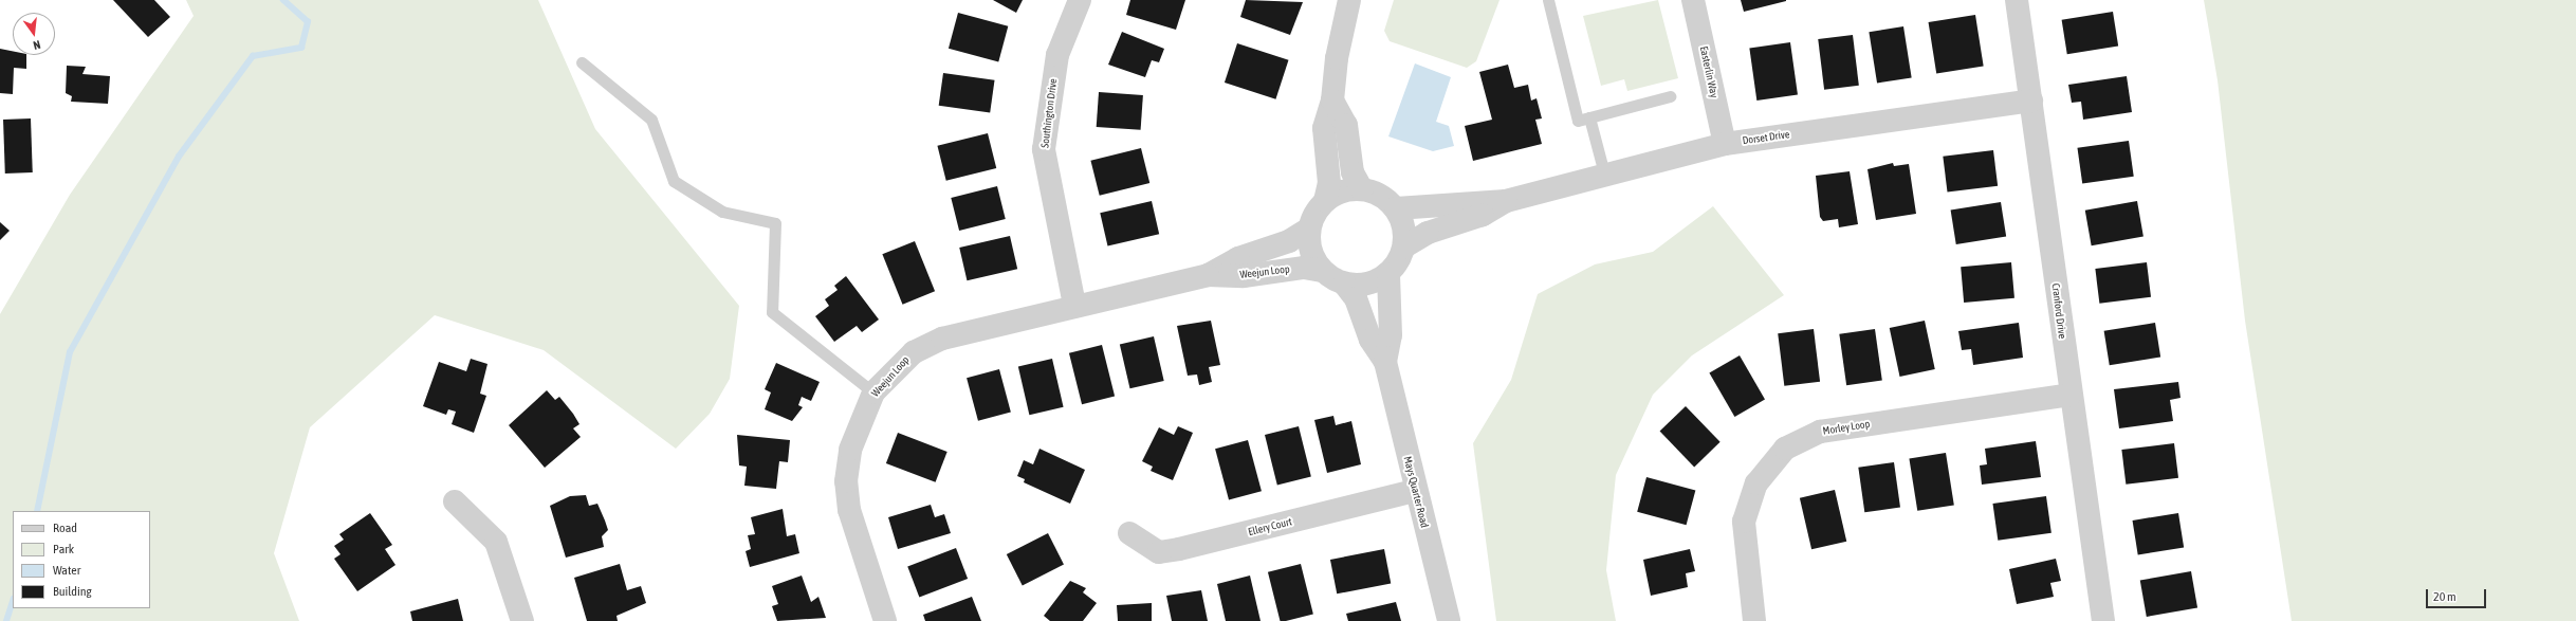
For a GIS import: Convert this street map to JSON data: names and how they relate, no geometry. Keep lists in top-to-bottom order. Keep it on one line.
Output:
{"streets":{"street":["Easterlin Way","Southington Drive","Dorset Drive","Weejun Loop","Cranford Drive","Morley Loop","Mays Quarter Road","Ellery Court"]},"crossings":[["Easterlin Way","Dorset Drive"],["Southington Drive","Weejun Loop"],["Dorset Drive","Weejun Loop"],["Dorset Drive","Cranford Drive"],["Dorset Drive","Mays Quarter Road"],["Weejun Loop","Mays Quarter Road"],["Cranford Drive","Morley Loop"],["Mays Quarter Road","Ellery Court"]],"legend":["Road","Park","Water","Building"],"scale_bar":"20 m","north":"bottom"}
